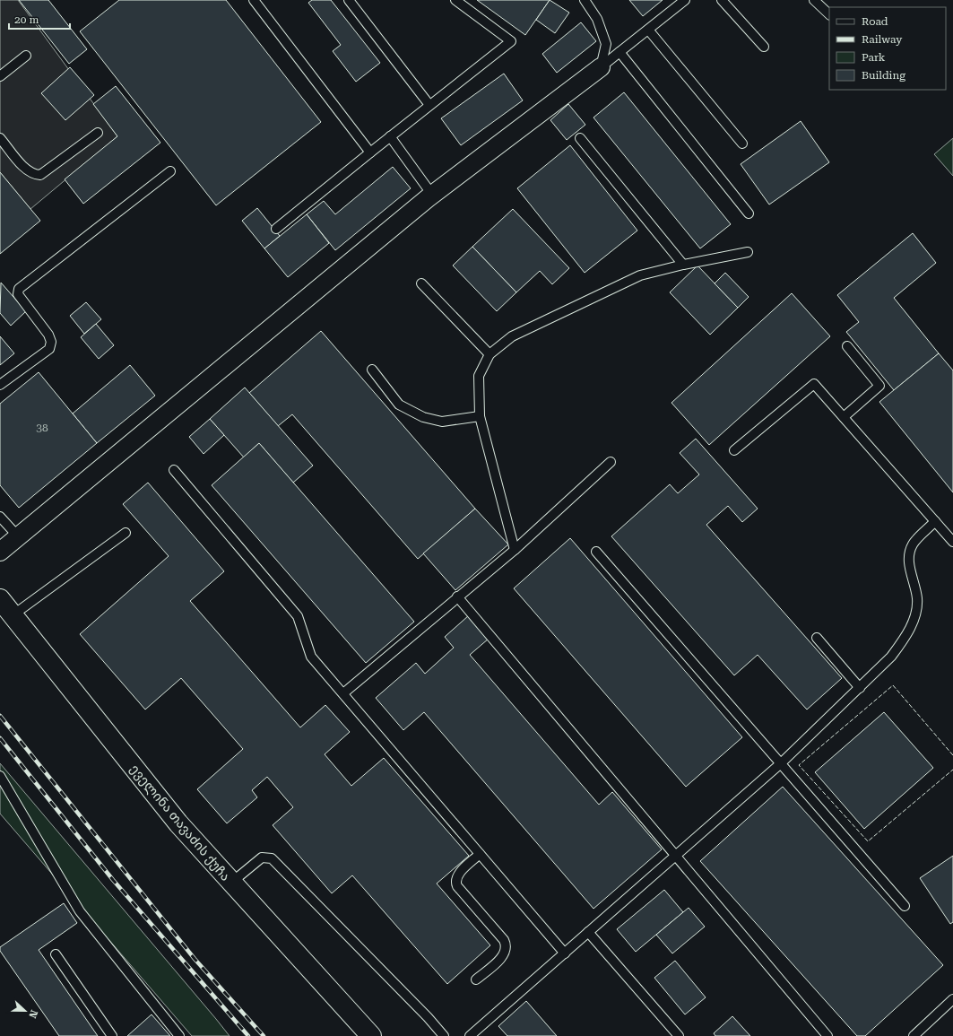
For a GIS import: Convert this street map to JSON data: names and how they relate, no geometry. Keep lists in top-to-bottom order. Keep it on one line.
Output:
{"streets":{"main road":["ეველინა თავაძის ქუჩა"]},"house_numbers":["38"],"legend":["Road","Railway","Park","Building"],"scale_bar":"20 m","north":"right"}
